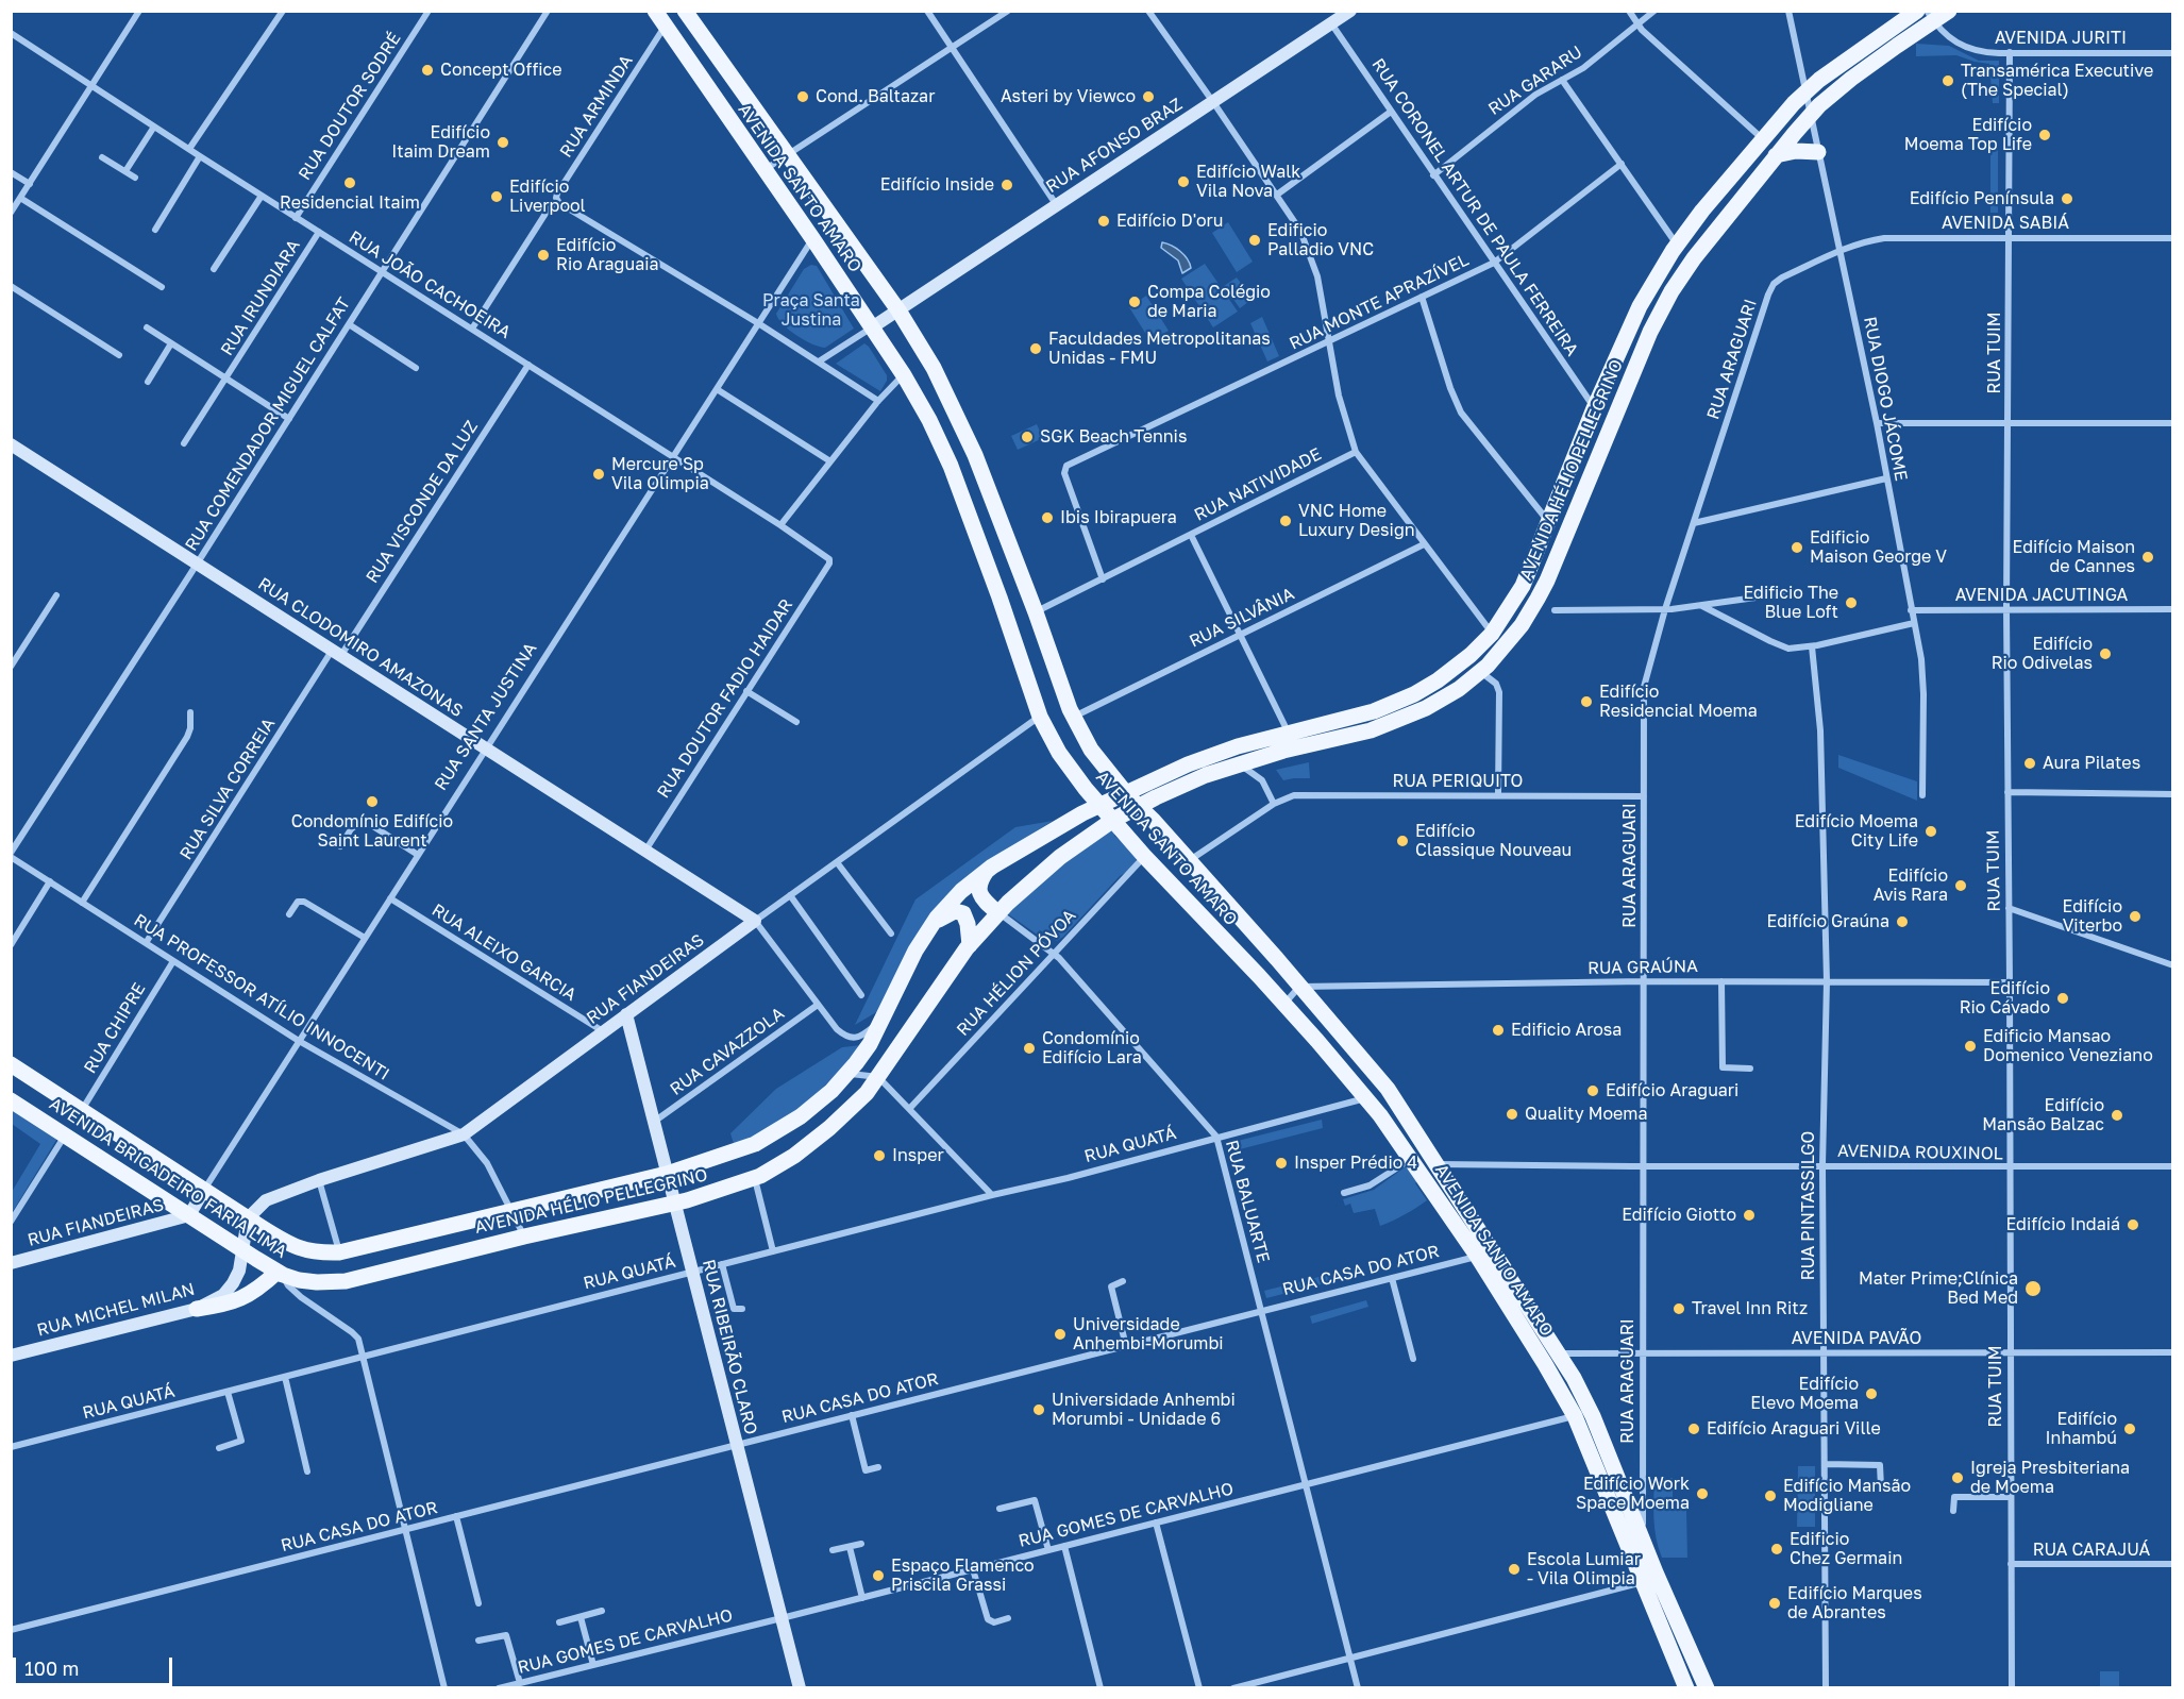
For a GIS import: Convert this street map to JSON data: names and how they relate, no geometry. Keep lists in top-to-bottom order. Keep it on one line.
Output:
{"streets":{"main road":["AVENIDA SANTO AMARO","AVENIDA HÉLIO PELLEGRINO","AVENIDA BRIGADEIRO FARIA LIMA"],"street":["AVENIDA JURITI","RUA GARARU","RUA DOUTOR SODRÉ","RUA ARMINDA","RUA AFONSO BRAZ","RUA CORONEL ARTUR DE PAULA FERREIRA","AVENIDA SABIÁ","RUA JOÃO CACHOEIRA","RUA IRUNDIARA","RUA MONTE APRAZÍVEL","RUA TUIM","RUA ARAGUARI","RUA DIOGO JÁCOME","RUA COMENDADOR MIGUEL CALFAT","RUA NATIVIDADE","RUA VISCONDE DA LUZ","AVENIDA JACUTINGA","RUA SILVÂNIA","RUA CLODOMIRO AMAZONAS","RUA DOUTOR FADIO HAIDAR","RUA SANTA JUSTINA","RUA PERIQUITO","RUA SILVA CORREIA","RUA ALEIXO GARCIA","RUA GRAÚNA","RUA HÉLION PÓVOA","RUA FIANDEIRAS","RUA PROFESSOR ATÍLIO INNOCENTI","RUA CHIPRE","RUA CAVAZZOLA","RUA QUATÁ","AVENIDA ROUXINOL","RUA BALUARTE","RUA PINTASSILGO","RUA CASA DO ATOR","RUA MICHEL MILAN","AVENIDA PAVÃO","RUA RIBEIRÃO CLARO","RUA GOMES DE CARVALHO","RUA CARAJUÁ"]},"crossings":[["AVENIDA JURITI","RUA TUIM"],["AVENIDA JURITI","AVENIDA HÉLIO PELLEGRINO"],["RUA GARARU","RUA CORONEL ARTUR DE PAULA FERREIRA"],["RUA DOUTOR SODRÉ","RUA JOÃO CACHOEIRA"],["RUA ARMINDA","AVENIDA SANTO AMARO"],["RUA AFONSO BRAZ","AVENIDA SANTO AMARO"],["RUA AFONSO BRAZ","RUA CORONEL ARTUR DE PAULA FERREIRA"],["AVENIDA SANTO AMARO","RUA ARAGUARI"],["AVENIDA SANTO AMARO","AVENIDA HÉLIO PELLEGRINO"],["AVENIDA SANTO AMARO","RUA NATIVIDADE"],["AVENIDA SANTO AMARO","RUA SILVÂNIA"],["AVENIDA SANTO AMARO","RUA SANTA JUSTINA"],["AVENIDA SANTO AMARO","RUA PERIQUITO"],["AVENIDA SANTO AMARO","RUA GRAÚNA"],["AVENIDA SANTO AMARO","RUA HÉLION PÓVOA"],["AVENIDA SANTO AMARO","RUA FIANDEIRAS"],["AVENIDA SANTO AMARO","RUA QUATÁ"],["AVENIDA SANTO AMARO","AVENIDA ROUXINOL"],["AVENIDA SANTO AMARO","RUA CASA DO ATOR"],["AVENIDA SANTO AMARO","AVENIDA PAVÃO"],["AVENIDA SANTO AMARO","RUA GOMES DE CARVALHO"],["RUA CORONEL ARTUR DE PAULA FERREIRA","RUA MONTE APRAZÍVEL"],["RUA CORONEL ARTUR DE PAULA FERREIRA","AVENIDA HÉLIO PELLEGRINO"],["AVENIDA SABIÁ","RUA TUIM"],["AVENIDA SABIÁ","RUA ARAGUARI"],["AVENIDA SABIÁ","RUA DIOGO JÁCOME"],["RUA JOÃO CACHOEIRA","RUA IRUNDIARA"],["RUA JOÃO CACHOEIRA","RUA COMENDADOR MIGUEL CALFAT"],["RUA JOÃO CACHOEIRA","RUA VISCONDE DA LUZ"],["RUA JOÃO CACHOEIRA","RUA DOUTOR FADIO HAIDAR"],["RUA JOÃO CACHOEIRA","RUA SANTA JUSTINA"],["RUA MONTE APRAZÍVEL","RUA NATIVIDADE"],["RUA TUIM","AVENIDA JACUTINGA"],["RUA TUIM","RUA GRAÚNA"],["RUA TUIM","AVENIDA ROUXINOL"],["RUA TUIM","AVENIDA PAVÃO"],["RUA TUIM","RUA CARAJUÁ"],["RUA ARAGUARI","RUA DIOGO JÁCOME"],["RUA ARAGUARI","RUA PERIQUITO"],["RUA ARAGUARI","RUA GRAÚNA"],["RUA ARAGUARI","AVENIDA ROUXINOL"],["RUA ARAGUARI","AVENIDA PAVÃO"],["RUA DIOGO JÁCOME","AVENIDA HÉLIO PELLEGRINO"],["RUA DIOGO JÁCOME","AVENIDA JACUTINGA"],["RUA COMENDADOR MIGUEL CALFAT","RUA CLODOMIRO AMAZONAS"],["RUA COMENDADOR MIGUEL CALFAT","RUA PROFESSOR ATÍLIO INNOCENTI"],["AVENIDA HÉLIO PELLEGRINO","RUA CLODOMIRO AMAZONAS"],["AVENIDA HÉLIO PELLEGRINO","RUA PROFESSOR ATÍLIO INNOCENTI"],["AVENIDA HÉLIO PELLEGRINO","AVENIDA BRIGADEIRO FARIA LIMA"],["AVENIDA HÉLIO PELLEGRINO","RUA BALUARTE"],["AVENIDA HÉLIO PELLEGRINO","RUA RIBEIRÃO CLARO"],["RUA VISCONDE DA LUZ","RUA CLODOMIRO AMAZONAS"],["RUA VISCONDE DA LUZ","RUA SILVA CORREIA"],["RUA CLODOMIRO AMAZONAS","RUA DOUTOR FADIO HAIDAR"],["RUA CLODOMIRO AMAZONAS","RUA SANTA JUSTINA"],["RUA CLODOMIRO AMAZONAS","RUA SILVA CORREIA"],["RUA CLODOMIRO AMAZONAS","RUA FIANDEIRAS"],["RUA CLODOMIRO AMAZONAS","RUA CAVAZZOLA"],["RUA SANTA JUSTINA","RUA ALEIXO GARCIA"],["RUA SANTA JUSTINA","RUA FIANDEIRAS"],["RUA SANTA JUSTINA","RUA PROFESSOR ATÍLIO INNOCENTI"],["RUA SANTA JUSTINA","AVENIDA BRIGADEIRO FARIA LIMA"],["RUA SILVA CORREIA","RUA PROFESSOR ATÍLIO INNOCENTI"],["RUA ALEIXO GARCIA","RUA FIANDEIRAS"],["RUA GRAÚNA","RUA PINTASSILGO"],["RUA HÉLION PÓVOA","RUA BALUARTE"],["RUA FIANDEIRAS","RUA PROFESSOR ATÍLIO INNOCENTI"],["RUA FIANDEIRAS","AVENIDA BRIGADEIRO FARIA LIMA"],["RUA FIANDEIRAS","RUA MICHEL MILAN"],["RUA FIANDEIRAS","RUA RIBEIRÃO CLARO"],["RUA PROFESSOR ATÍLIO INNOCENTI","RUA CHIPRE"],["RUA CHIPRE","AVENIDA BRIGADEIRO FARIA LIMA"],["RUA CAVAZZOLA","RUA RIBEIRÃO CLARO"],["RUA QUATÁ","RUA BALUARTE"],["RUA QUATÁ","RUA RIBEIRÃO CLARO"],["AVENIDA ROUXINOL","RUA PINTASSILGO"],["AVENIDA BRIGADEIRO FARIA LIMA","RUA MICHEL MILAN"],["RUA BALUARTE","RUA CASA DO ATOR"],["RUA BALUARTE","RUA GOMES DE CARVALHO"],["RUA PINTASSILGO","AVENIDA PAVÃO"],["RUA CASA DO ATOR","RUA RIBEIRÃO CLARO"],["RUA RIBEIRÃO CLARO","RUA GOMES DE CARVALHO"]],"parks":["Praça Santa Justina"],"places":["Concept Office","Transamérica Executive (The Special)","Cond. Baltazar","Asteri by Viewco","Edifício Moema Top Life","Edifício Itaim Dream","Edifício Walk Vila Nova","Residencial Itaim","Edifício Inside","Edifício Liverpool","Edifício Península","Edifício D'oru","Edificio Palladio VNC","Edifício Rio Araguaia","Compa Colégio de Maria","Faculdades Metropolitanas Unidas - FMU","SGK Beach Tennis","Mercure Sp Vila Olimpia","Ibis Ibirapuera","VNC Home Luxury Design","Edificio Maison George V","Edifício Maison de Cannes","Edificio The Blue Loft","Edifício Rio Odivelas","Edifício Residencial Moema","Aura Pilates","Condomínio Edifício Saint Laurent","Edifício Moema City Life","Edifício Classique Nouveau","Edifício Avis Rara","Edifício Viterbo","Edifício Graúna","Edifício Rio Cávado","Edificio Arosa","Edificio Mansao Domenico Veneziano","Condomínio Edifício Lara","Edifício Araguari","Quality Moema","Edifício Mansão Balzac","Insper","Insper Prédio 4","Edifício Giotto","Edifício Indaiá","Mater Prime;Clínica Bed Med","Travel Inn Ritz","Universidade Anhembi-Morumbi","Edifício Elevo Moema","Universidade Anhembi Morumbi - Unidade 6","Edifício Araguari Ville","Edifício Inhambú","Igreja Presbiteriana de Moema","Edifício Work Space Moema","Edifício Mansão Modigliane","Edificio Chez Germain","Escola Lumiar - Vila Olimpia","Espaço Flamenco Priscila Grassi","Edifício Marques de Abrantes"],"scale_bar":"100 m"}
